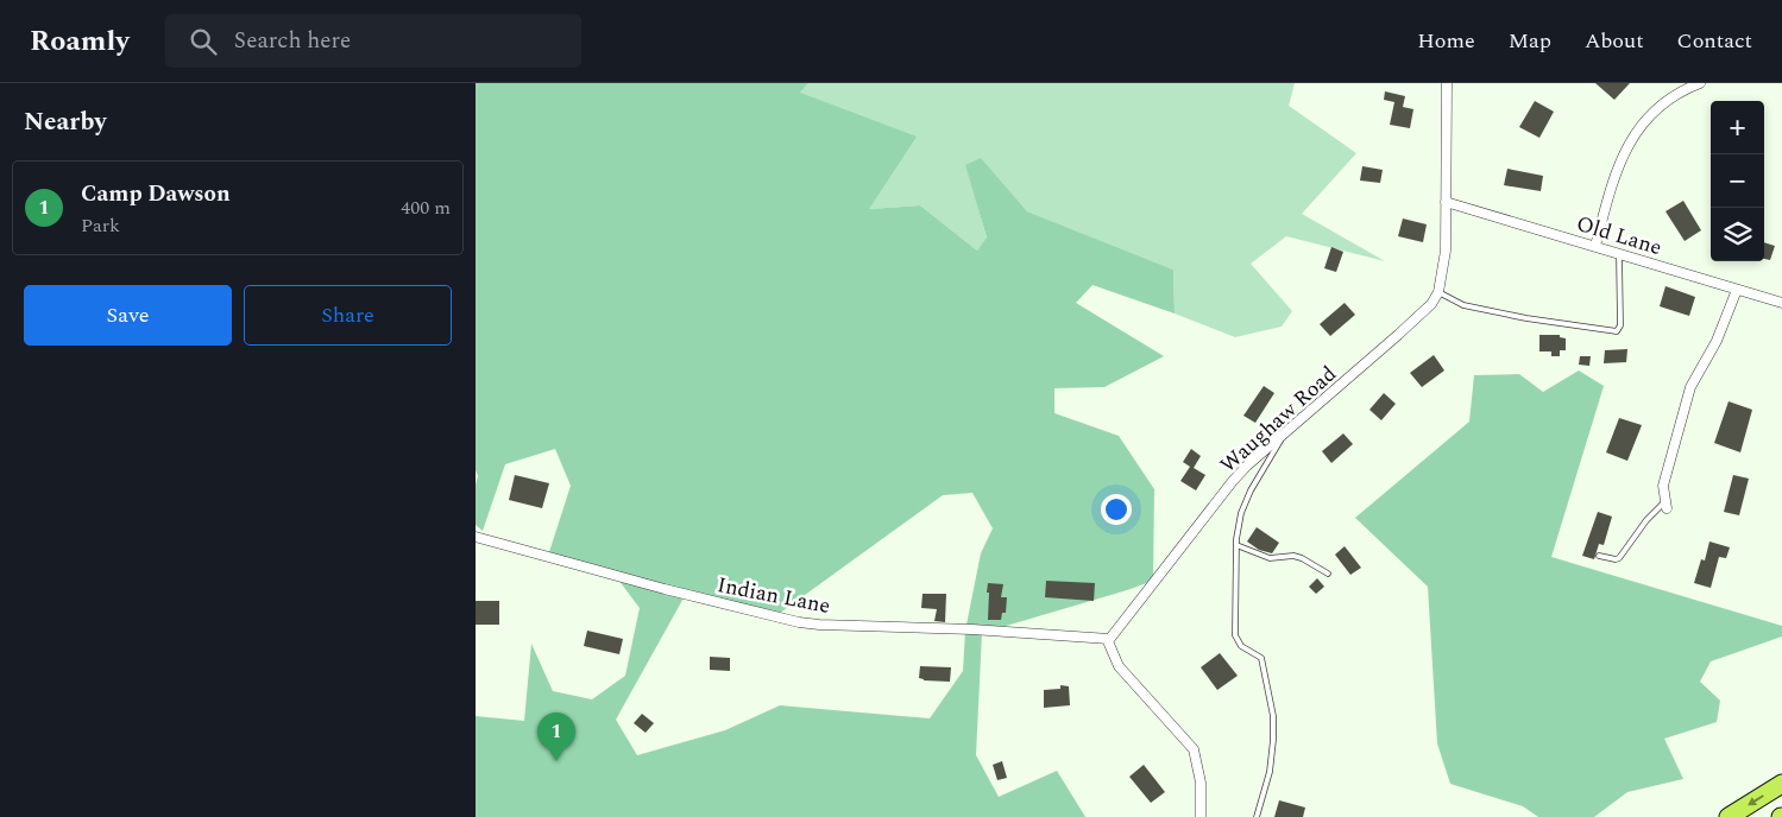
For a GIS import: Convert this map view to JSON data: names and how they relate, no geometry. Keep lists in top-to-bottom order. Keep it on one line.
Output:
{"streets":{"street":["Old Lane","Waughaw Road","Indian Lane"]},"crossings":[["Old Lane","Waughaw Road"],["Waughaw Road","Indian Lane"]],"page":{"header":"Roamly","search":"Search here","nav":["Home","Map","About","Contact"],"heading":"Nearby","map_buttons":["+","−"],"list":[{"mark":"1","name":"Camp Dawson","note":"Park","value":"400 m"}],"buttons":["Save","Share"],"pins":"1"}}
